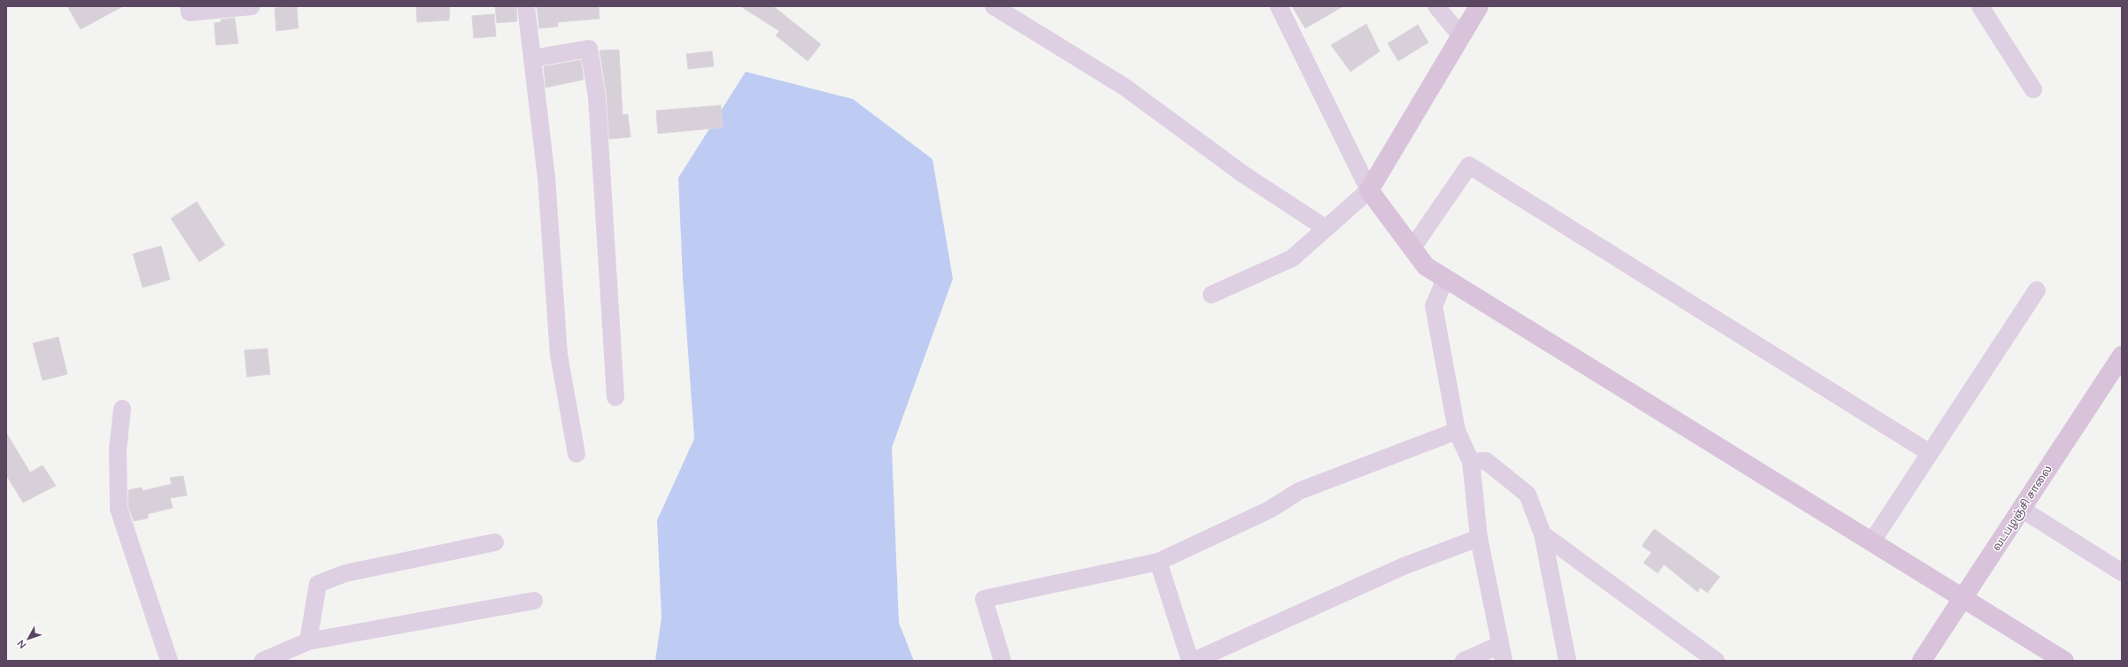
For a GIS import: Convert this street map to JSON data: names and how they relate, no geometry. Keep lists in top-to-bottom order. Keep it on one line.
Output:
{"streets":{"street":["வடபழஞ்சி சாலை"]},"north":"bottom left"}
